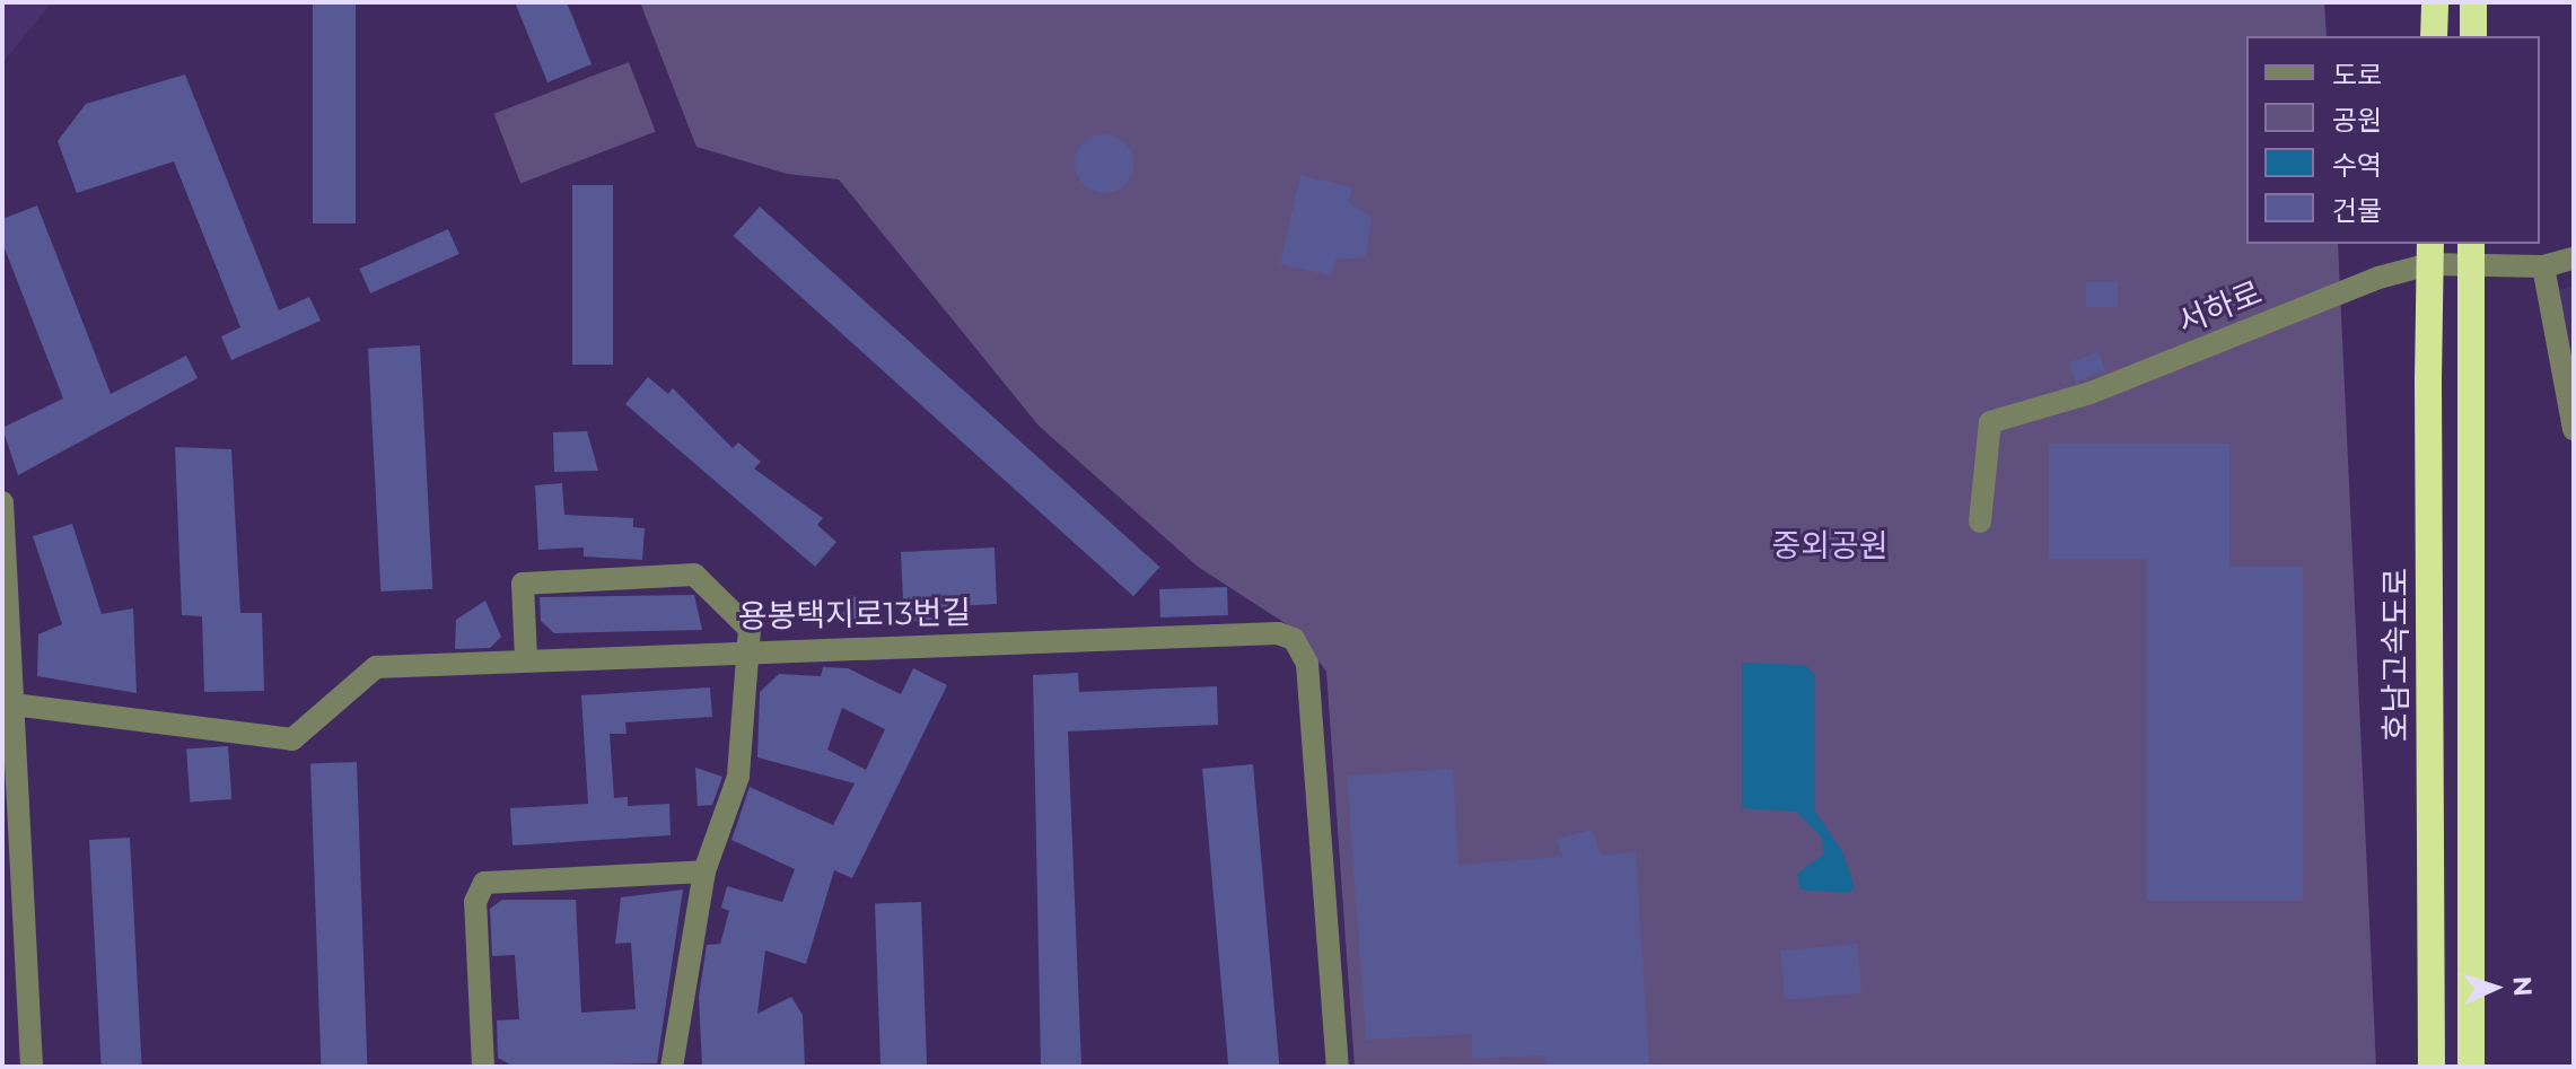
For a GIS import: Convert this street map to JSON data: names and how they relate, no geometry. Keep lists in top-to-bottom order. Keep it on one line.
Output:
{"streets":{"highway":["호남고속도로"],"street":["서하로","용봉택지로13번길"]},"parks":["중외공원"],"legend":["도로","공원","수역","건물"],"north":"right"}
